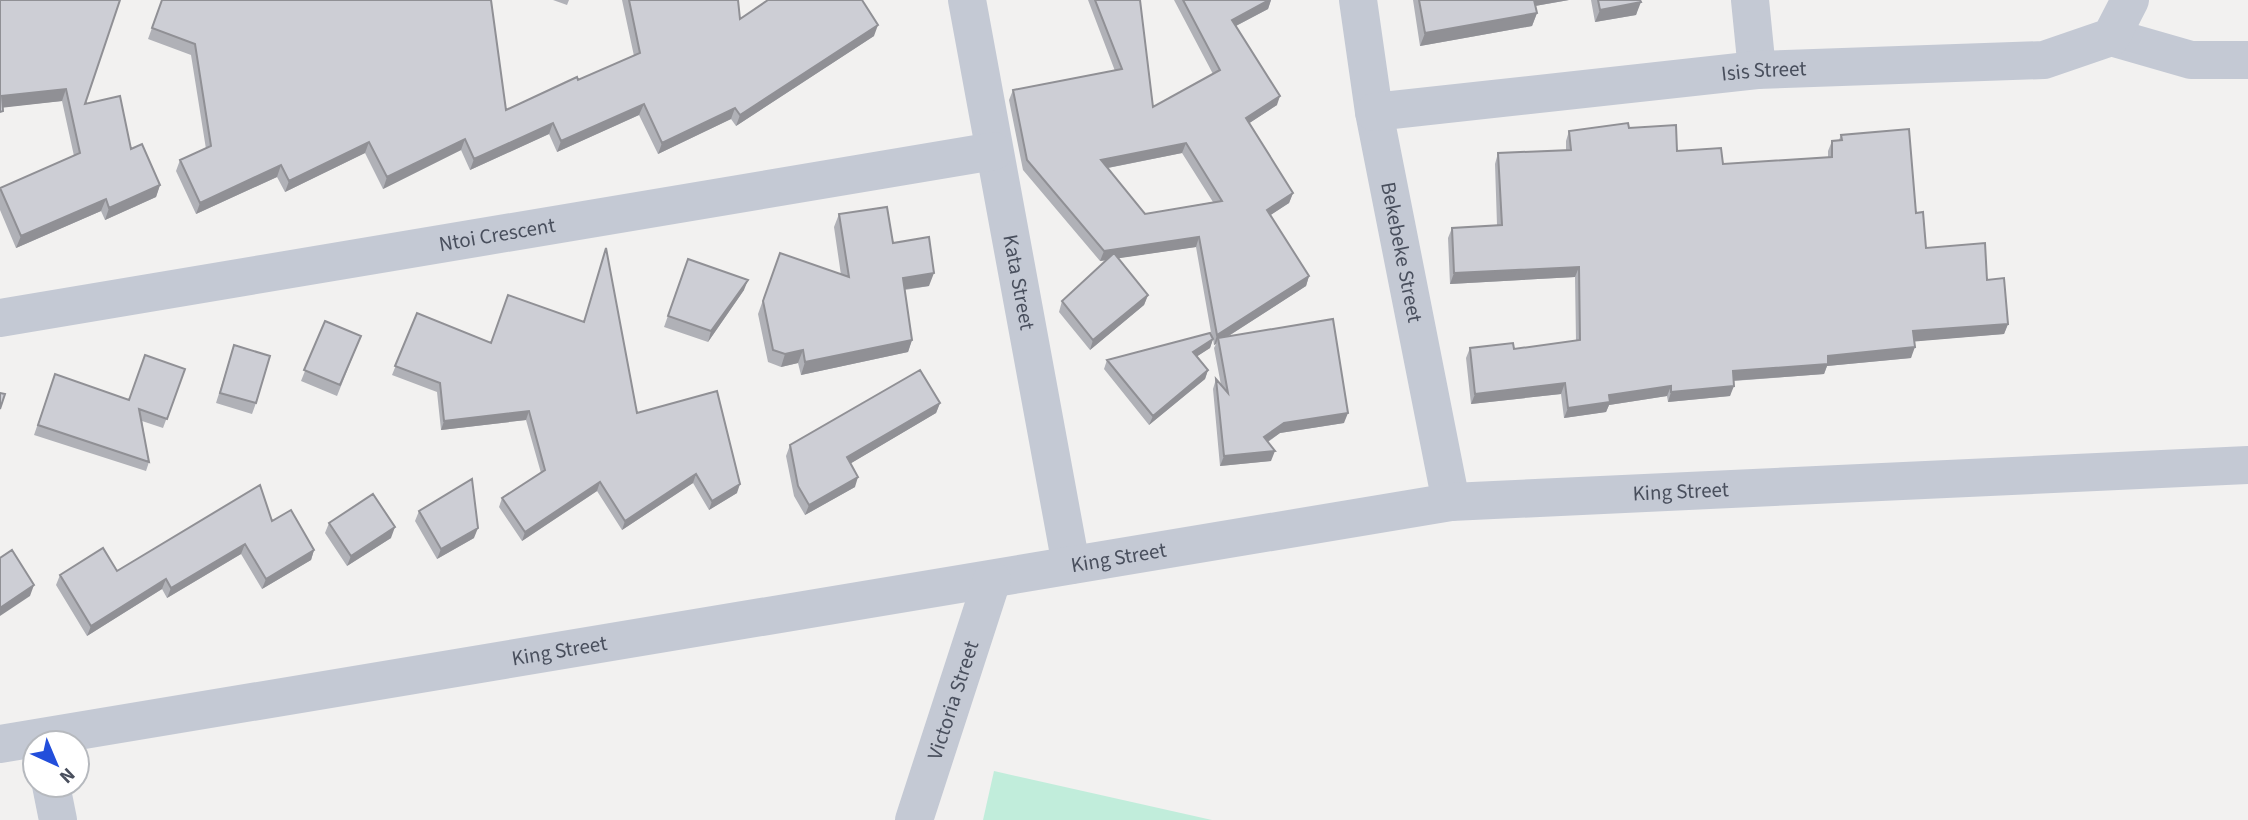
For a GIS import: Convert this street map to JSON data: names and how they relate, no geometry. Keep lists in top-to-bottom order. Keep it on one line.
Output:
{"streets":{"street":["Isis Street","Ntoi Crescent","Bekebeke Street","Kata Street","King Street","Victoria Street"]},"crossings":[["Isis Street","Bekebeke Street"],["Ntoi Crescent","Kata Street"],["Bekebeke Street","King Street"],["Kata Street","King Street"],["King Street","Victoria Street"]],"north":"bottom right"}
